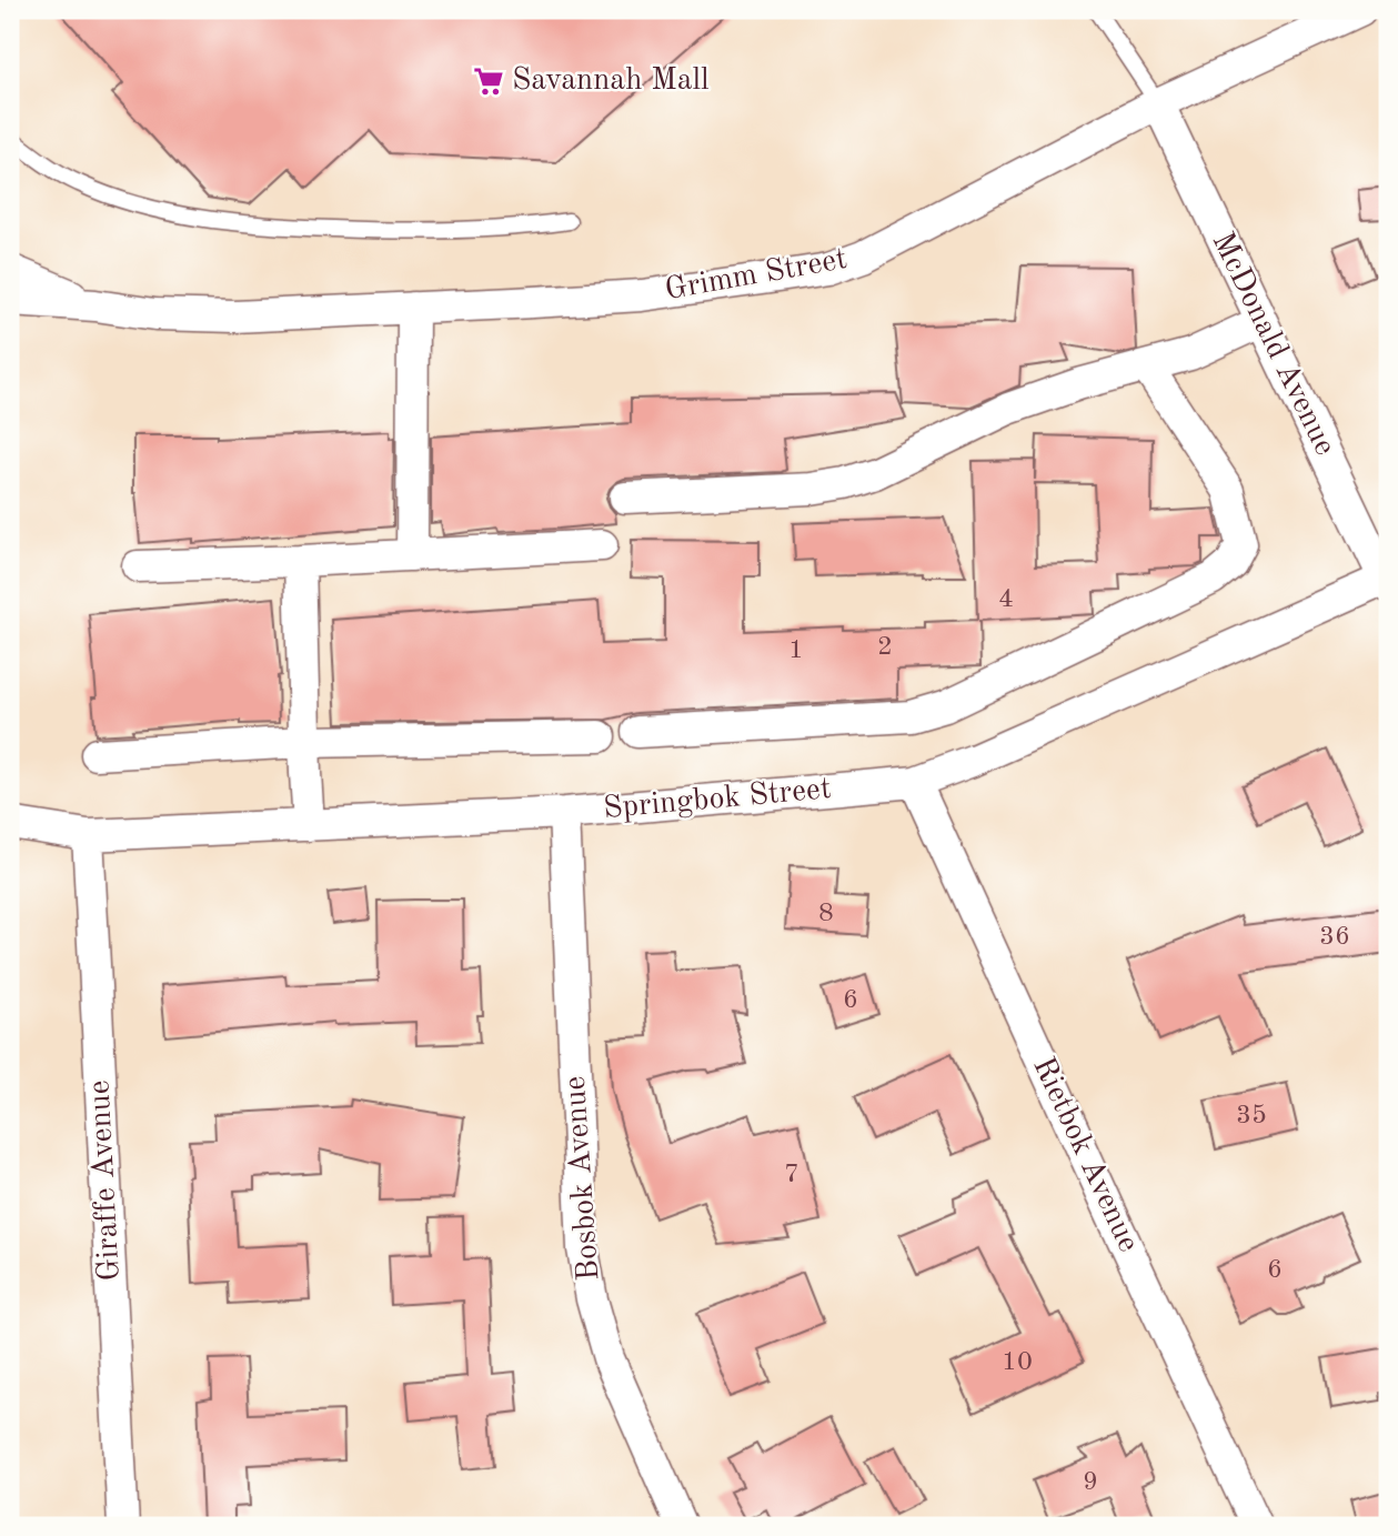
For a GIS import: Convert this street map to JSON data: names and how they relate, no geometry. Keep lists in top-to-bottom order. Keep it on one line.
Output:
{"streets":{"street":["Grimm Street","McDonald Avenue","Springbok Street","Rietbok Avenue","Bosbok Avenue","Giraffe Avenue"]},"crossings":[["Grimm Street","McDonald Avenue"],["McDonald Avenue","Springbok Street"],["Springbok Street","Rietbok Avenue"],["Springbok Street","Bosbok Avenue"],["Springbok Street","Giraffe Avenue"]],"places":{"supermarket":["Savannah Mall"]},"house_numbers":["4","2","1","8","36","6","35","7","6","10","9"]}
